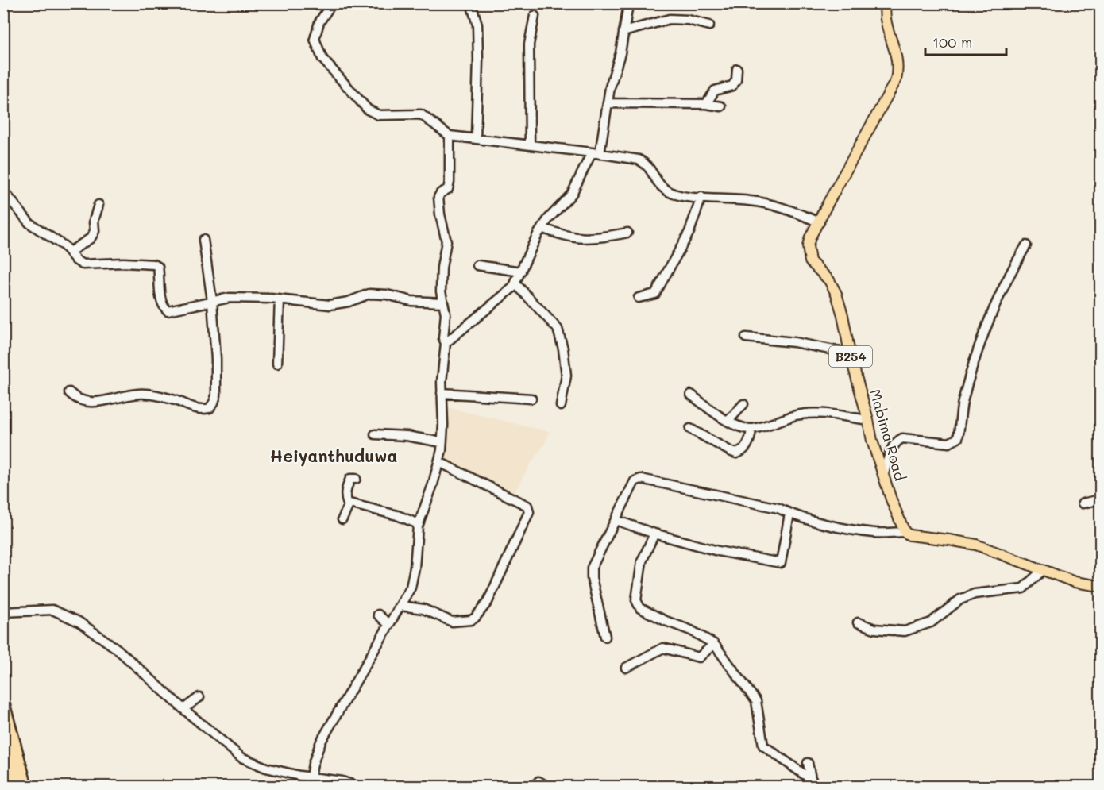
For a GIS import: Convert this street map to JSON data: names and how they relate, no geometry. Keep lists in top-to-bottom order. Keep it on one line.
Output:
{"streets":{"main road":["B254","Mabima Road"]},"districts":["Heiyanthuduwa"],"scale_bar":"100 m"}
